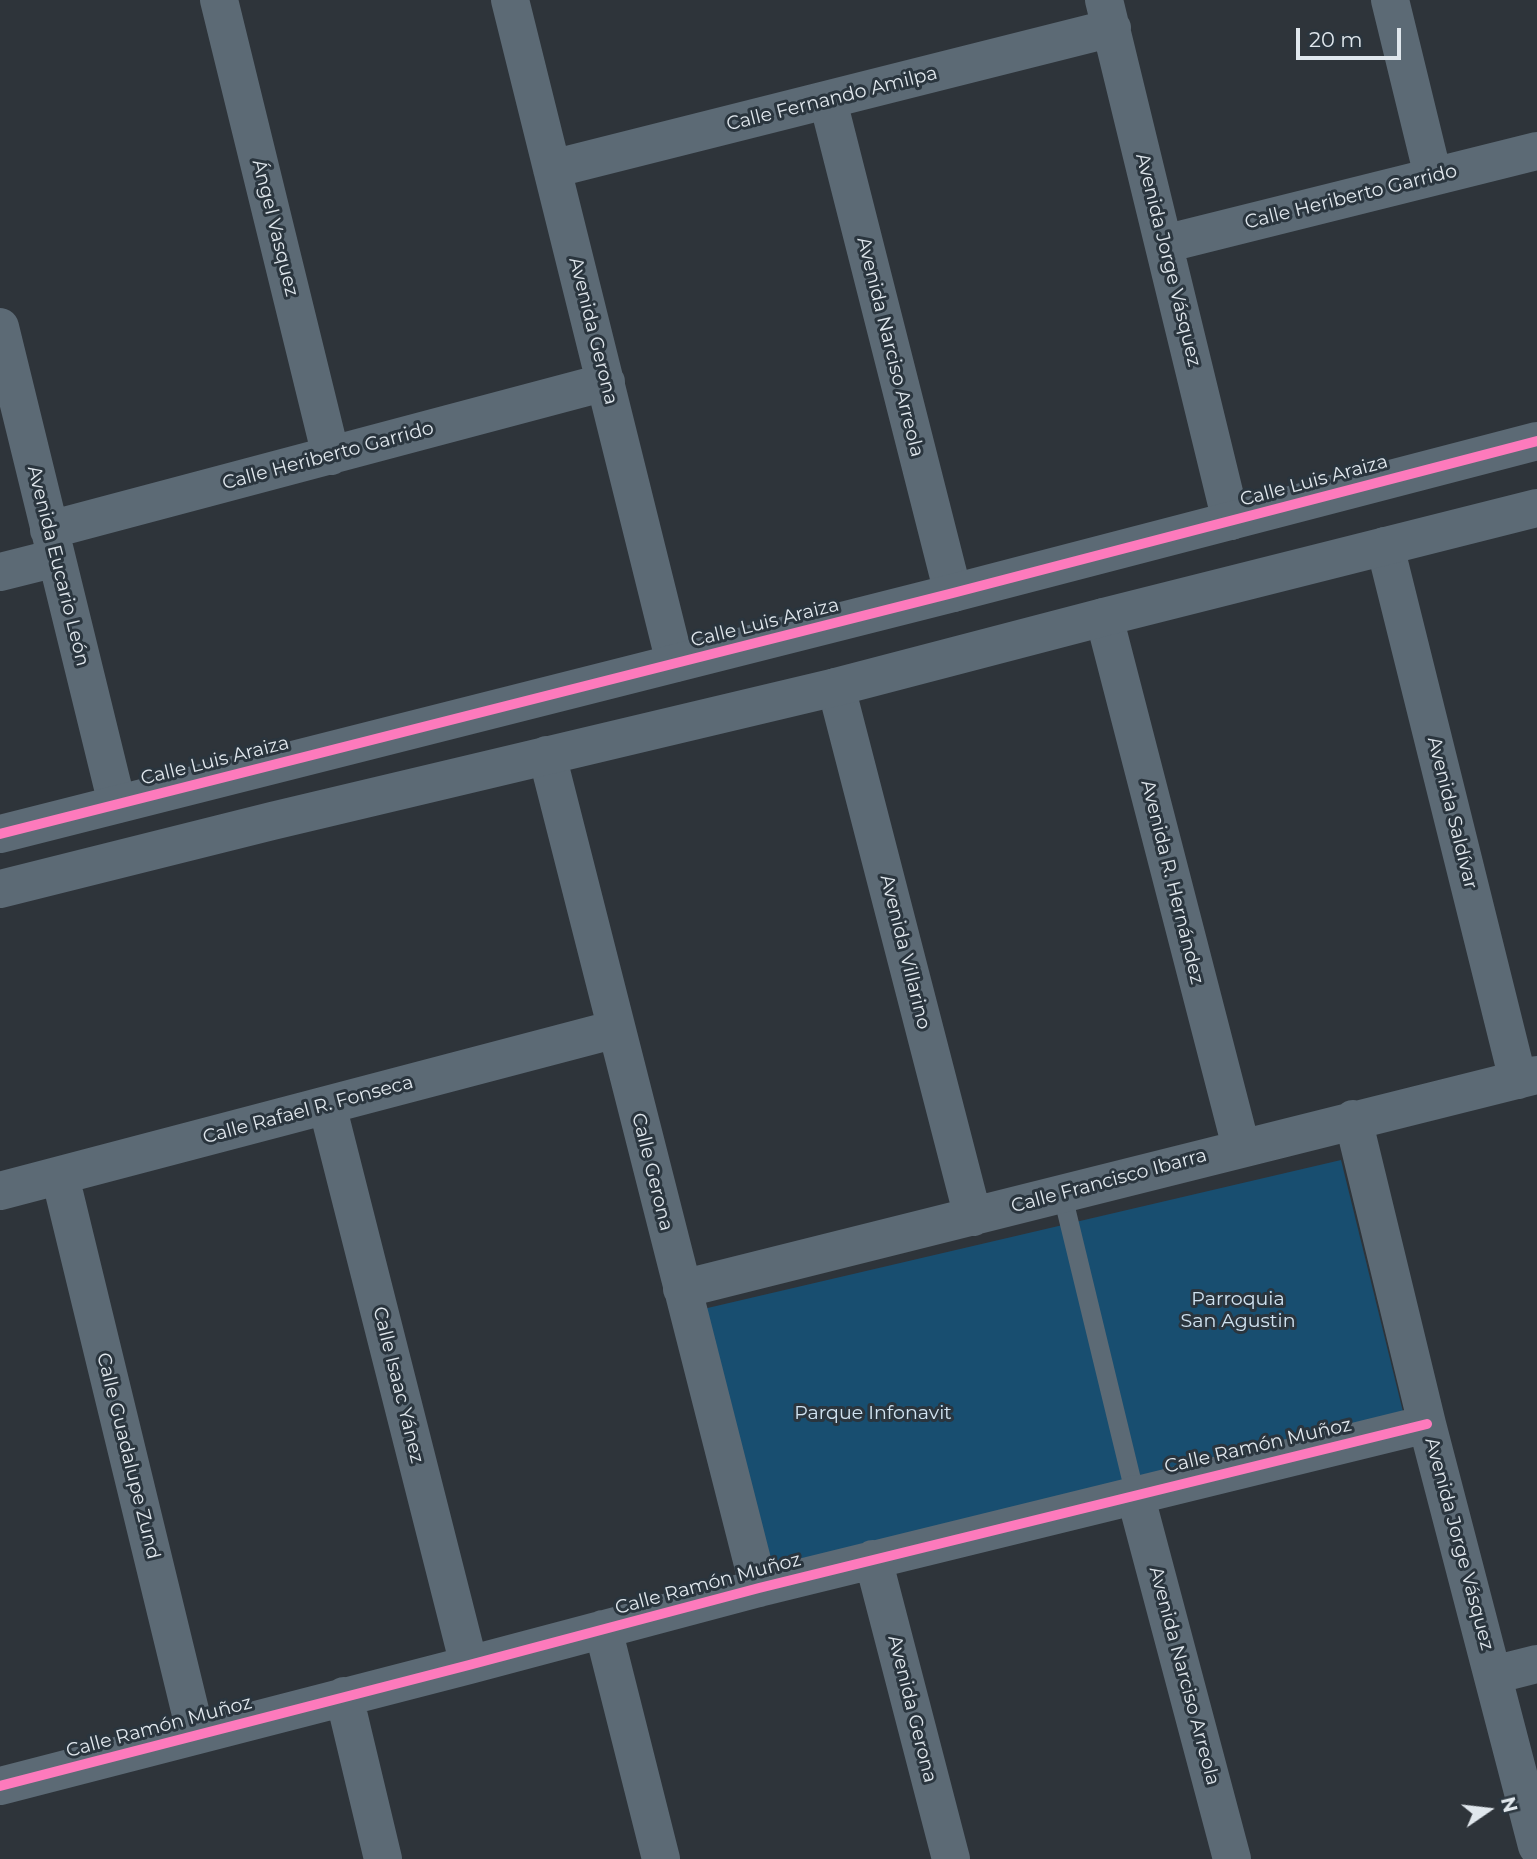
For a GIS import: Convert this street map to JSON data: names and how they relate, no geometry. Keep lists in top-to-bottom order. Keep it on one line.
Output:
{"streets":{"street":["Calle Fernando Amilpa","Calle Heriberto Garrido","Ángel Vasquez","Avenida Jorge Vásquez","Avenida Gerona","Avenida Narciso Arreola","Calle Luis Araiza","Avenida Eucario León","Avenida Saldívar","Avenida R. Hernández","Avenida Villarino","Calle Rafael R. Fonseca","Calle Gerona","Calle Francisco Ibarra","Calle Isaac Yánez","Calle Ramón Muñoz","Calle Guadalupe Zund"]},"crossings":[["Calle Fernando Amilpa","Avenida Jorge Vásquez"],["Calle Fernando Amilpa","Avenida Gerona"],["Calle Fernando Amilpa","Avenida Narciso Arreola"],["Calle Heriberto Garrido","Ángel Vasquez"],["Calle Heriberto Garrido","Avenida Jorge Vásquez"],["Calle Heriberto Garrido","Avenida Gerona"],["Calle Heriberto Garrido","Avenida Eucario León"],["Avenida Jorge Vásquez","Calle Luis Araiza"],["Avenida Jorge Vásquez","Calle Francisco Ibarra"],["Avenida Jorge Vásquez","Calle Ramón Muñoz"],["Avenida Gerona","Calle Luis Araiza"],["Avenida Gerona","Calle Ramón Muñoz"],["Avenida Narciso Arreola","Calle Luis Araiza"],["Avenida Narciso Arreola","Calle Ramón Muñoz"],["Calle Luis Araiza","Avenida Eucario León"],["Avenida Saldívar","Calle Francisco Ibarra"],["Avenida R. Hernández","Calle Francisco Ibarra"],["Avenida Villarino","Calle Francisco Ibarra"],["Calle Rafael R. Fonseca","Calle Gerona"],["Calle Rafael R. Fonseca","Calle Isaac Yánez"],["Calle Rafael R. Fonseca","Calle Guadalupe Zund"],["Calle Gerona","Calle Francisco Ibarra"],["Calle Gerona","Calle Ramón Muñoz"],["Calle Isaac Yánez","Calle Ramón Muñoz"],["Calle Ramón Muñoz","Calle Guadalupe Zund"]],"parks":["Parroquia San Agustin","Parque Infonavit"],"scale_bar":"20 m","north":"right"}
